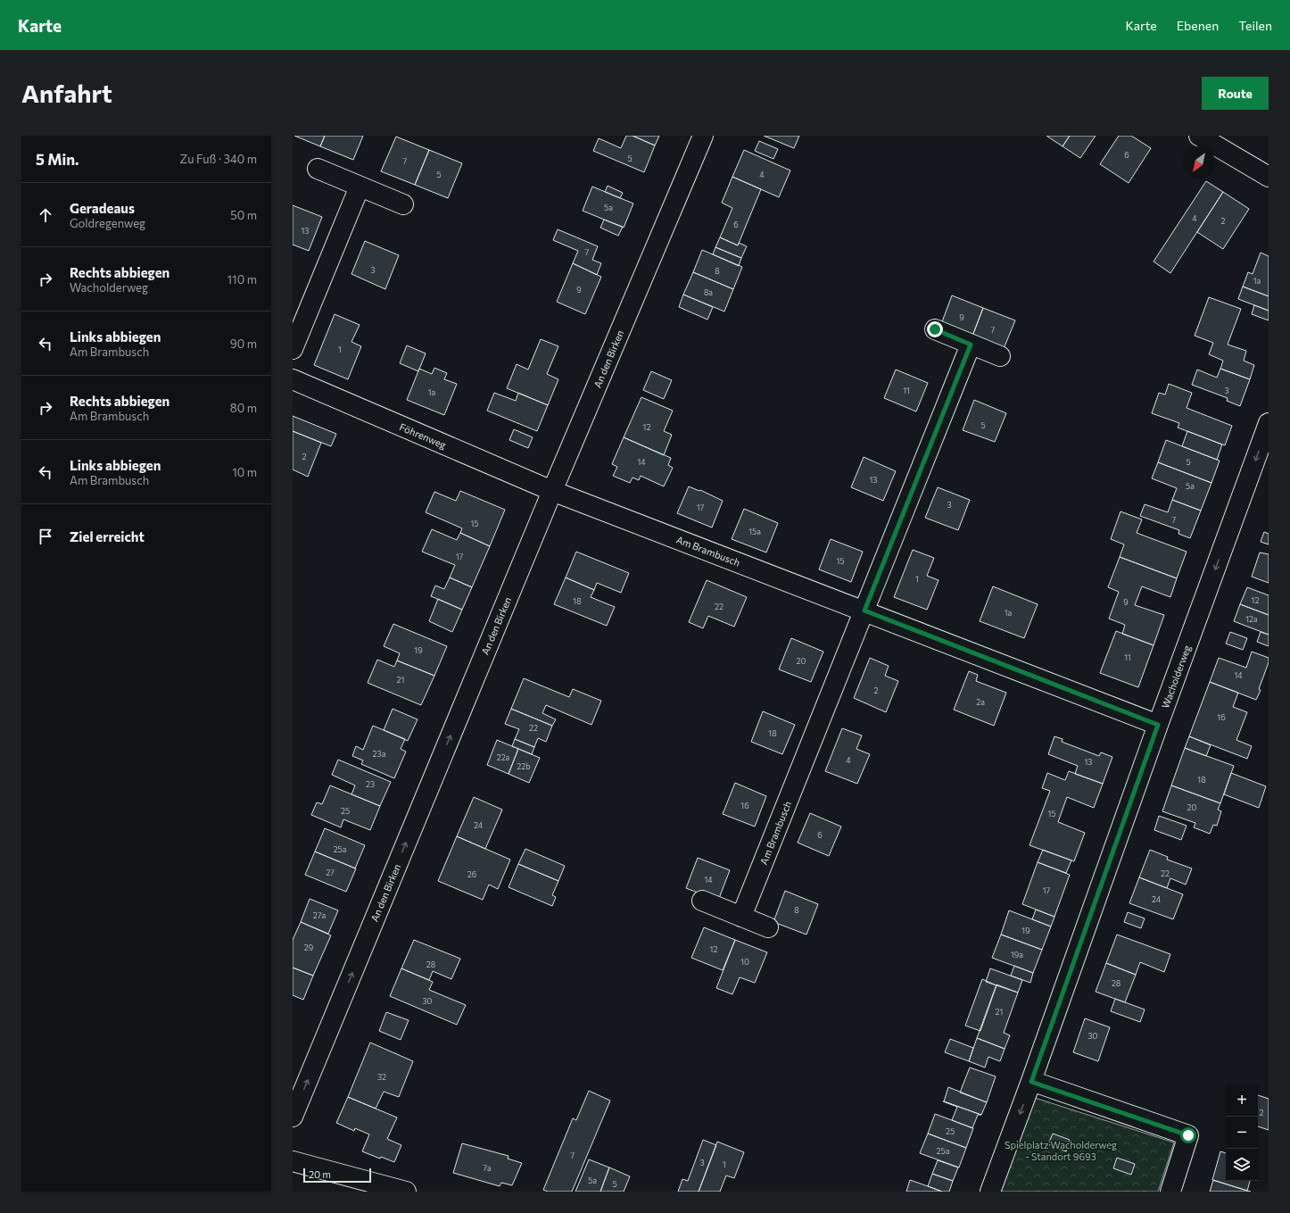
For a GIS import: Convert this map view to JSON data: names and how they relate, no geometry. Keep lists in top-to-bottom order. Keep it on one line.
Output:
{"streets":{"street":["An den Birken","Föhrenweg","Am Brambusch","Wacholderweg"]},"crossings":[["An den Birken","Föhrenweg"],["An den Birken","Am Brambusch"],["Föhrenweg","Am Brambusch"],["Am Brambusch","Wacholderweg"]],"one_way":["An den Birken","Wacholderweg"],"parks":["Spielplatz Wacholderweg - Standort 9693"],"house_numbers":["6","5","7","5","4","5a","4","2","6","13","7","3","8","1a","9","8a","9","7","1","11","3","1a","5","12","2","14","5","13","5a","3","17","7","15","15a","17","15","1","12","18","9","22","1a","12a","19","11","20","14","21","2","2a","16","22","18","23a","22a","4","13","22b","18","23","16","20","25","15","24","6","25a","27","22","26","14","17","24","8","27a","19","29","12","19a","10","28","28","30","21","30","32","2","25","25a","7","3","1","7a","5a","5"],"scale_bar":"20 m","north":"bottom left","page":{"header":"Karte","nav":["Karte","Ebenen","Teilen"],"buttons":"Route","title":"Anfahrt","heading":["5 Min.","Zu Fuß · 340 m"],"list":[["Geradeaus","Goldregenweg","50 m"],["Rechts abbiegen","Wacholderweg","110 m"],["Links abbiegen","Am Brambusch","90 m"],["Rechts abbiegen","Am Brambusch","80 m"],["Links abbiegen","Am Brambusch","10 m"],"Ziel erreicht"],"map_buttons":["+","−"],"scale":"20 m"}}
